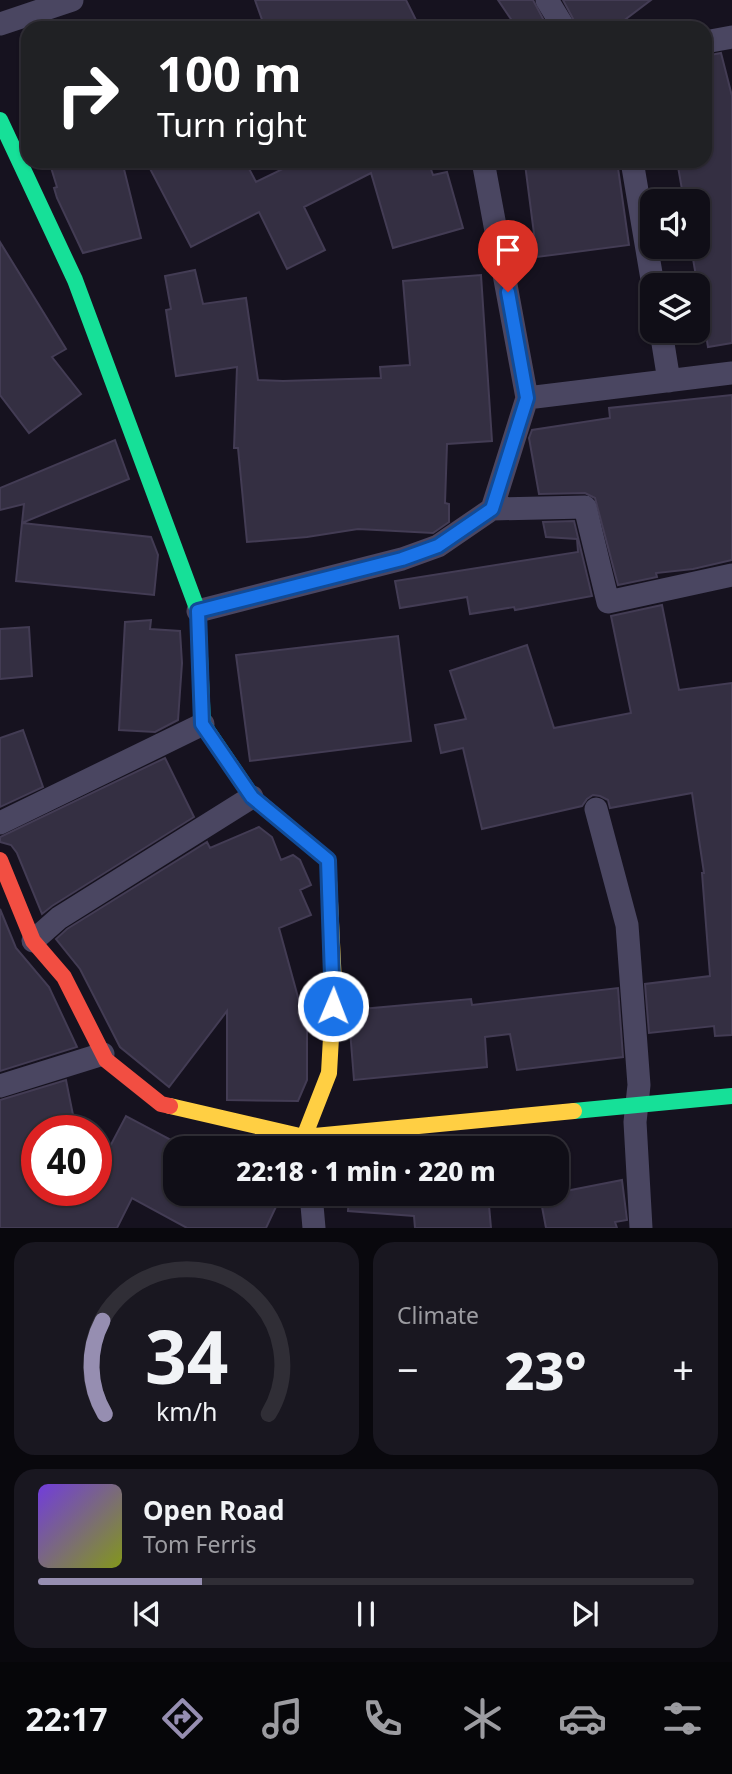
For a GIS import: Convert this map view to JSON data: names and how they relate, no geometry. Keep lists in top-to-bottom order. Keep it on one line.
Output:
{"page":{"turn":["100 m","Turn right"],"limit":"40","trip":"22:18 · 1 min · 220 m","tile":"Climate","heat":["−","23°","+"],"song":["Open Road","Tom Ferris"],"tabs":"22:17","gauge":["34","km/h"]}}
